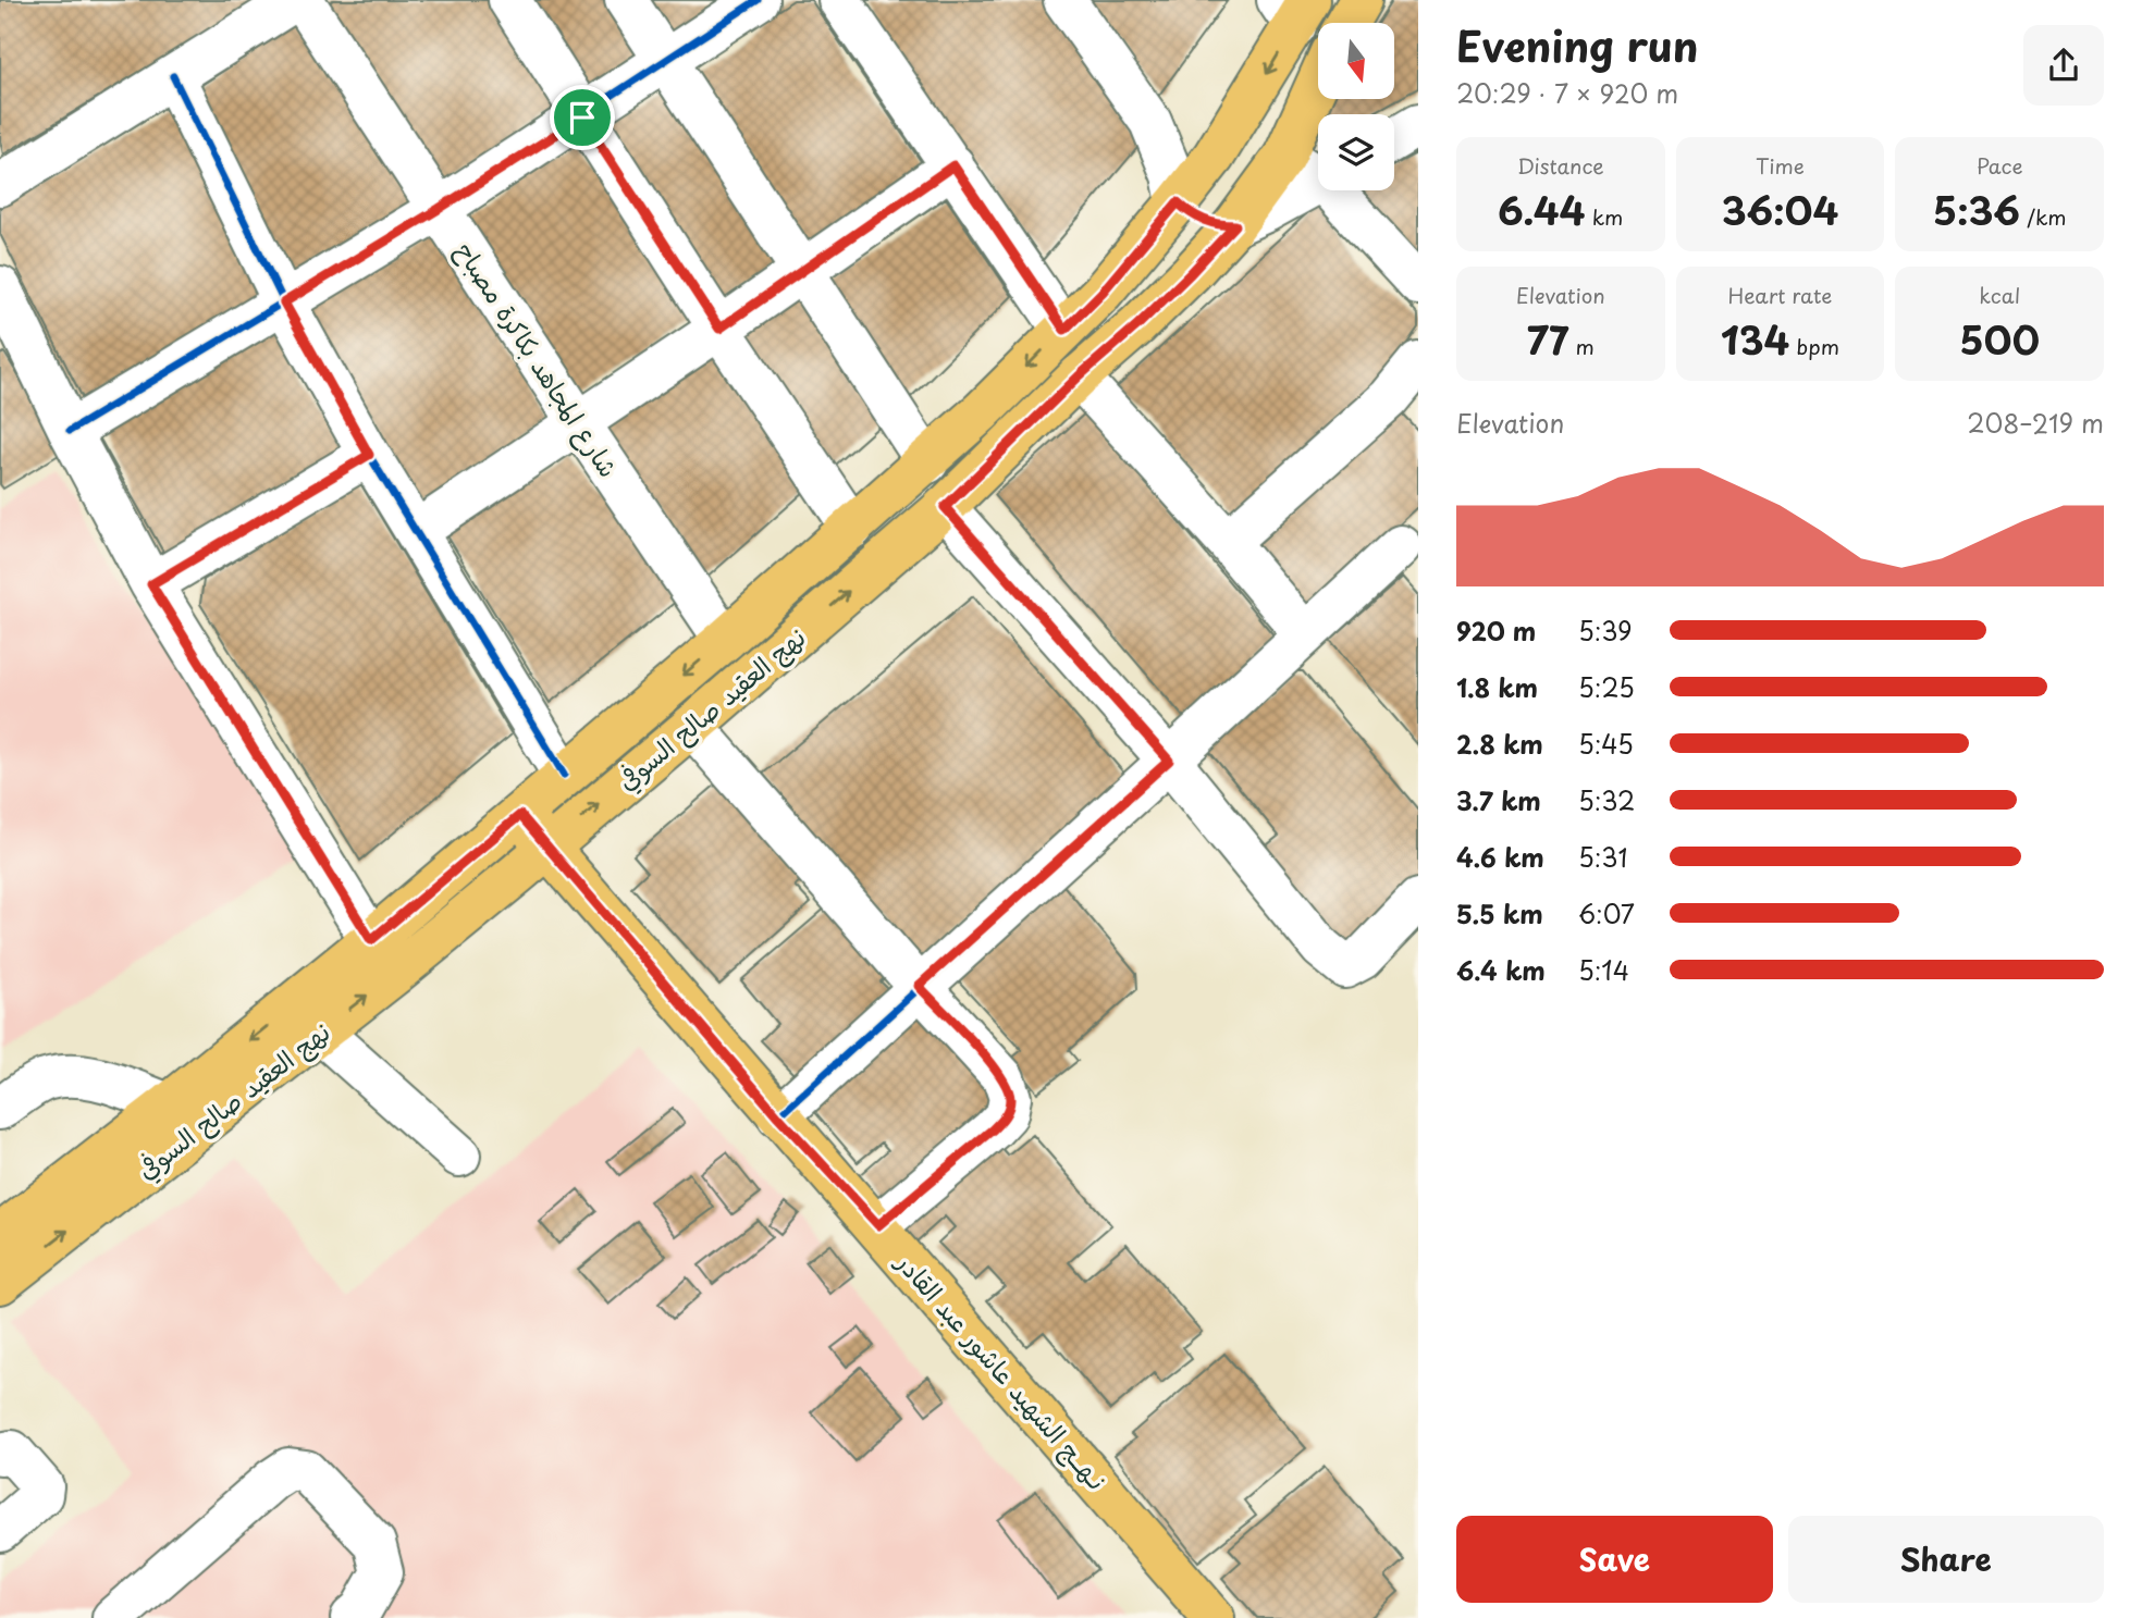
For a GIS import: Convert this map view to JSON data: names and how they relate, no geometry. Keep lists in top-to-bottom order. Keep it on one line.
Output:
{"streets":{"main road":["نهج العقيد صالح السوفي","نـهــج الشهيد عاشور عبد القادر"],"street":["شارع المجاهد بكاكرة مصباح"]},"crossings":[["شارع المجاهد بكاكرة مصباح","نهج العقيد صالح السوفي"],["نهج العقيد صالح السوفي","نـهــج الشهيد عاشور عبد القادر"]],"north":"bottom","page":{"heading":["Evening run","20:29 · 7 × 920 m"],"stats":[["Distance","6.44 km"],["Time","36:04"],["Pace","5:36 /km"],["Elevation","77 m"],["Heart rate","134 bpm"],["kcal","500"]],"chart":["Elevation","208–219 m"],"list":[{"name":"920 m","note":"5:39"},{"name":"1.8 km","note":"5:25"},{"name":"2.8 km","note":"5:45"},{"name":"3.7 km","note":"5:32"},{"name":"4.6 km","note":"5:31"},{"name":"5.5 km","note":"6:07"},{"name":"6.4 km","note":"5:14"}],"buttons":["Save","Share"]}}
